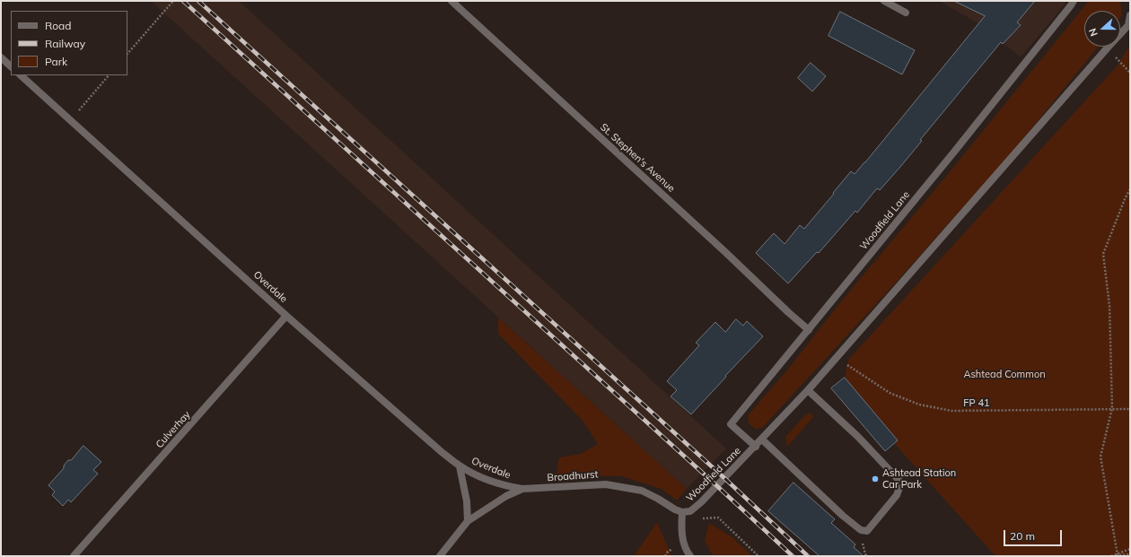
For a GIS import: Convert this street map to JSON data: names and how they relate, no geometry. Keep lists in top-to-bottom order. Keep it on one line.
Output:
{"streets":{"street":["St. Stephen's Avenue","Woodfield Lane","Overdale","Culverhay","Broadhurst"],"path":["FP 41"]},"crossings":[["St. Stephen's Avenue","Woodfield Lane"],["Woodfield Lane","FP 41"],["Woodfield Lane","Broadhurst"],["Overdale","Culverhay"],["Overdale","Broadhurst"]],"parks":["Ashtead Common"],"places":["Ashtead Station Car Park"],"legend":["Road","Railway","Park"],"scale_bar":"20 m","north":"left"}
